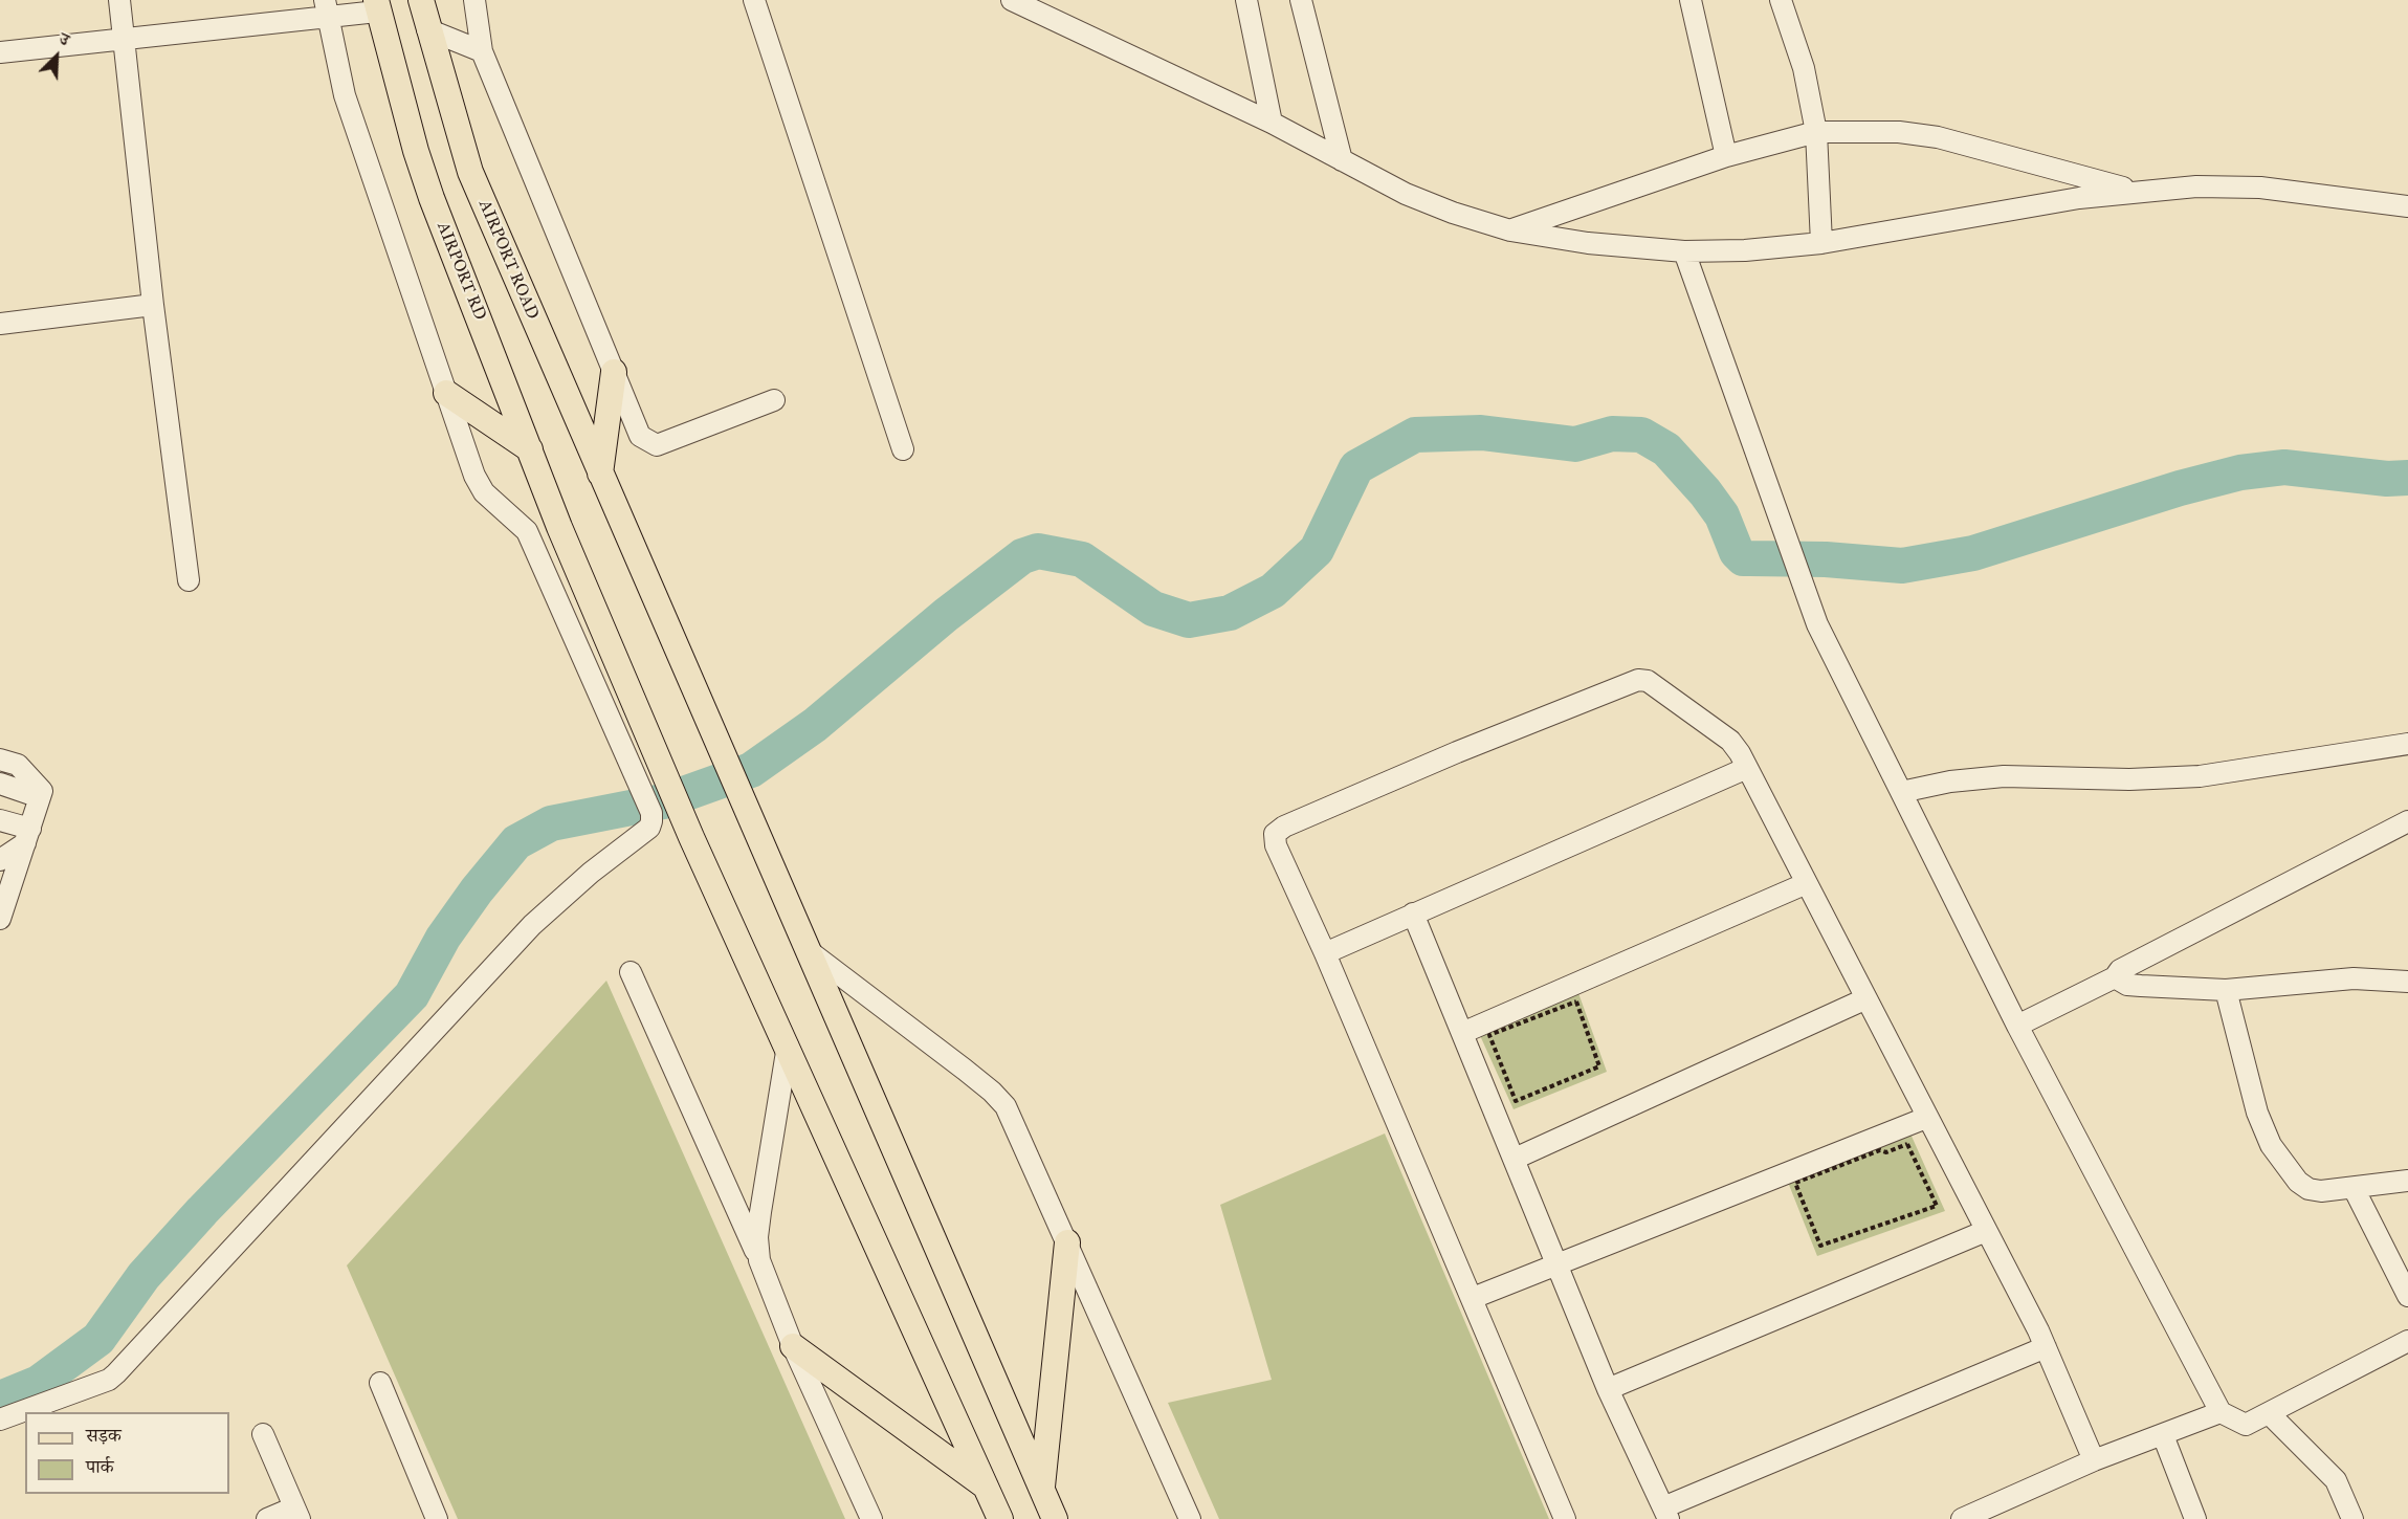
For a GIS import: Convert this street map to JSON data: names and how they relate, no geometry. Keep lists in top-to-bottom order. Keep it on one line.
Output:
{"streets":{"main road":["AIRPORT ROAD","AIRPORT RD"]},"legend":["सड़क","पार्क"],"north":"top right"}
